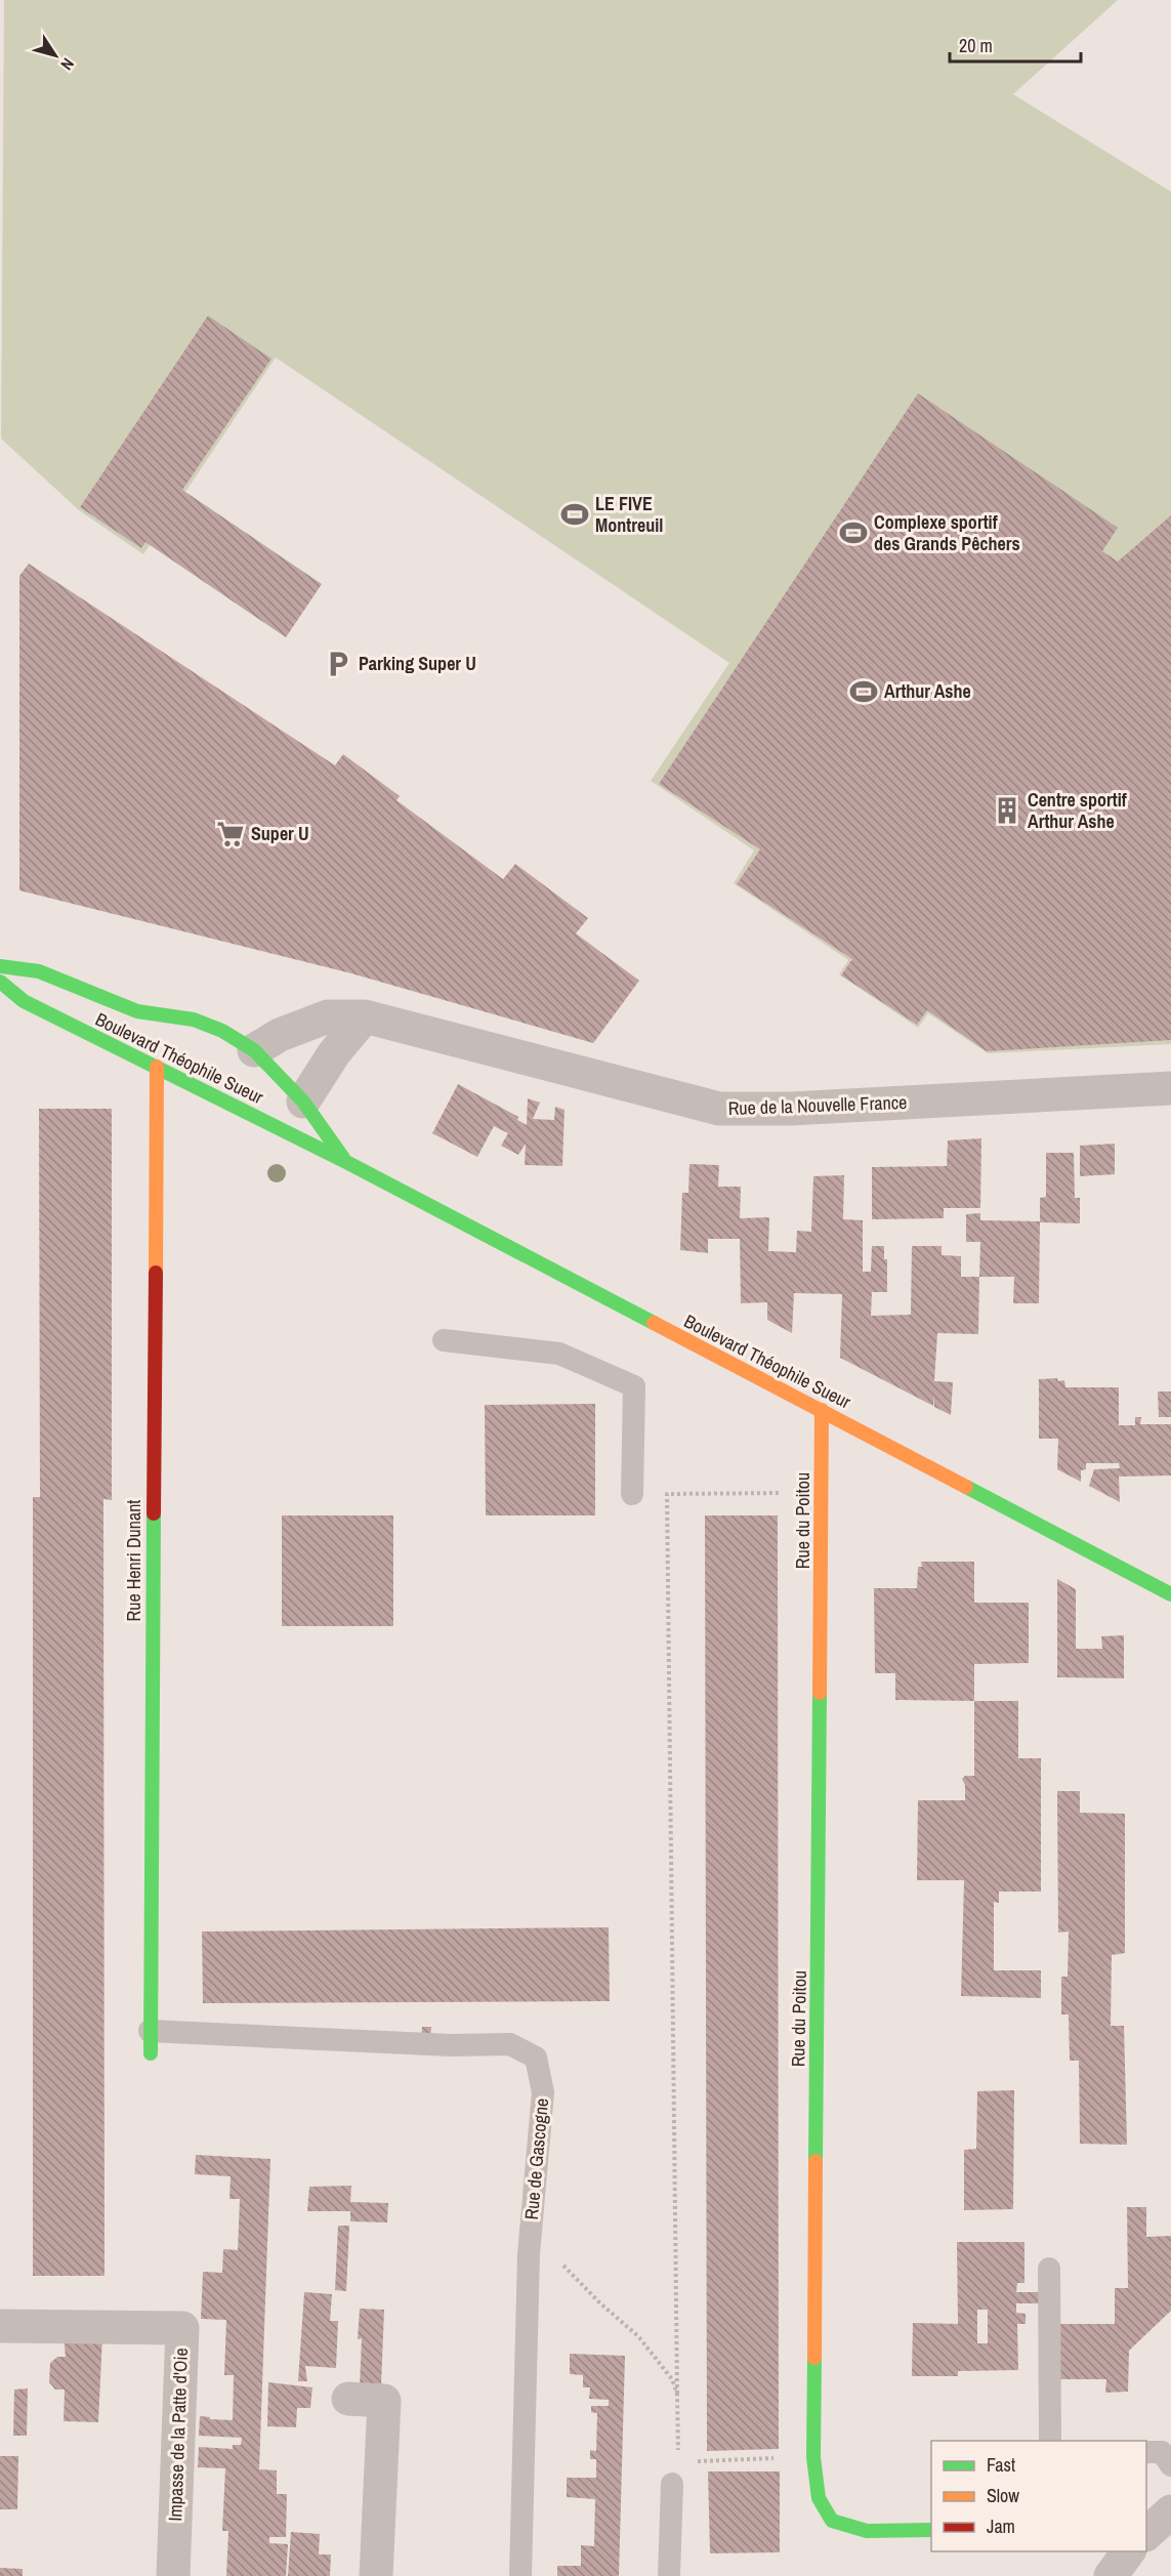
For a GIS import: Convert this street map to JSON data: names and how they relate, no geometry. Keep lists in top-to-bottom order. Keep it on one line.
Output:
{"streets":{"street":["Boulevard Théophile Sueur","Rue de la Nouvelle France","Rue du Poitou","Rue Henri Dunant","Impasse de la Patte d'Oie"],"lane":["Rue de Gascogne"]},"crossings":[["Boulevard Théophile Sueur","Rue de la Nouvelle France"],["Boulevard Théophile Sueur","Rue du Poitou"],["Boulevard Théophile Sueur","Rue Henri Dunant"],["Rue Henri Dunant","Rue de Gascogne"]],"places":{"sports":["LE FIVE Montreuil","Complexe sportif des Grands Pêchers","Arthur Ashe"],"parking":["Parking Super U"],"building":["Centre sportif Arthur Ashe"],"supermarket":["Super U"]},"legend":["Fast","Slow","Jam"],"scale_bar":"20 m","north":"bottom right"}
